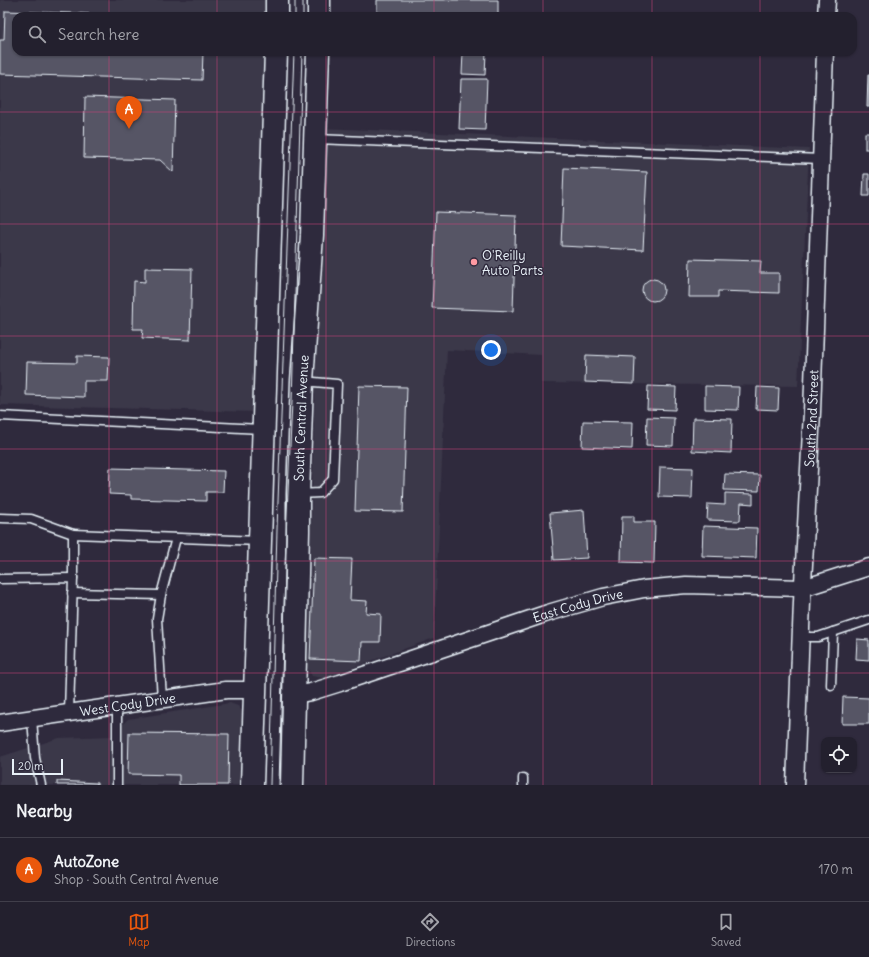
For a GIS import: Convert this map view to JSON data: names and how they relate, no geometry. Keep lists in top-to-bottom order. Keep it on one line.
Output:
{"streets":{"main road":["South Central Avenue"],"street":["South 2nd Street","East Cody Drive","West Cody Drive"]},"crossings":[["South Central Avenue","East Cody Drive"],["South 2nd Street","East Cody Drive"]],"places":["O'Reilly Auto Parts"],"scale_bar":"20 m","page":{"search":"Search here","pins":"A","scale":"20 m","heading":"Nearby","list":[{"mark":"A","name":"AutoZone","note":"Shop · South Central Avenue","value":"170 m"}],"nav":["Map","Directions","Saved"]}}
